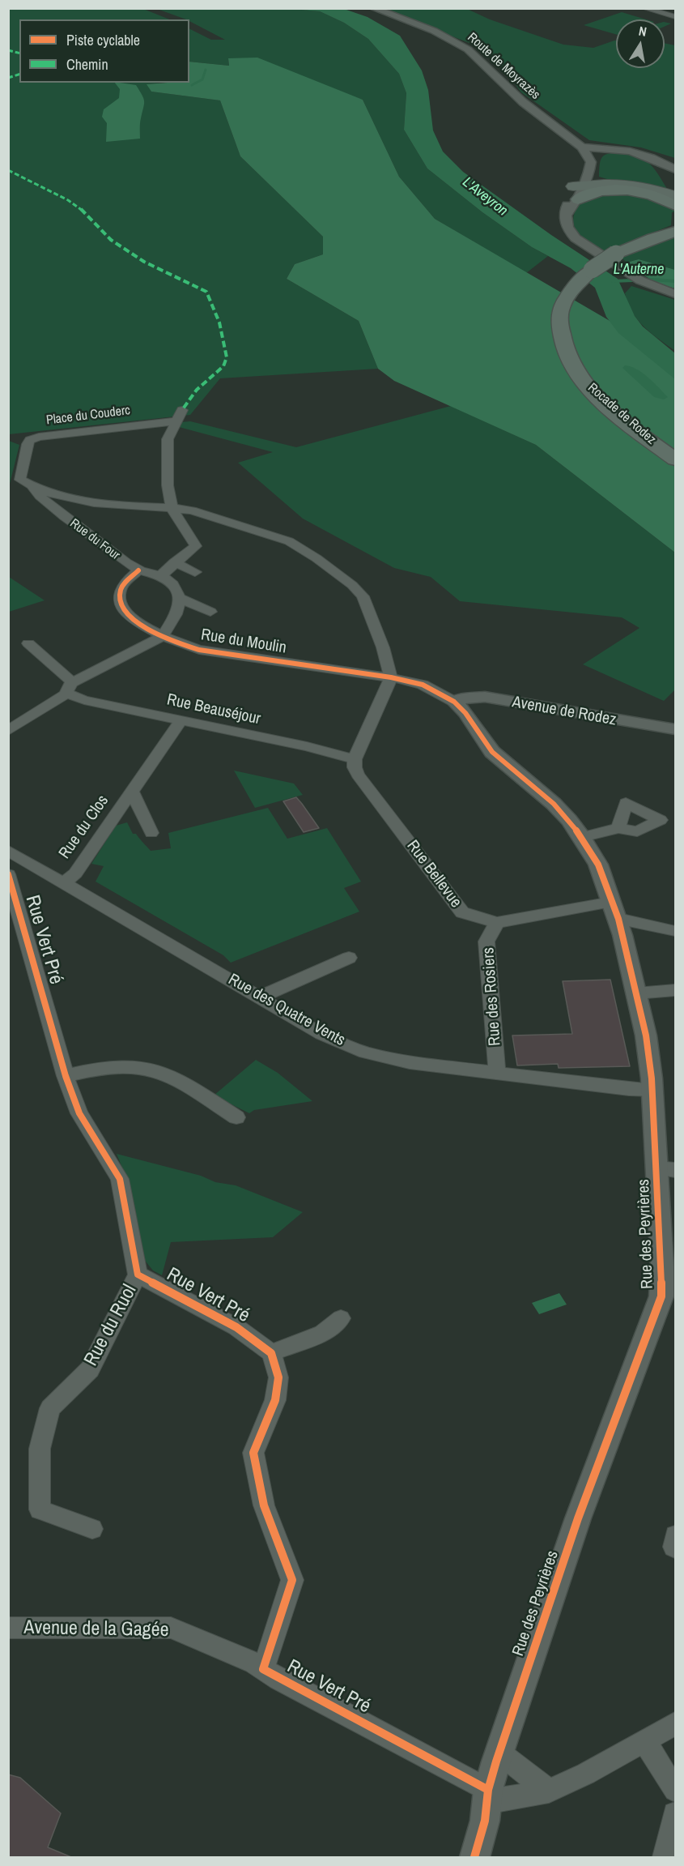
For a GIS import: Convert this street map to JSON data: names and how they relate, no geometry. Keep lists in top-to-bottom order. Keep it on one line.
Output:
{"streets":{"highway":["Rocade de Rodez"],"street":["Route de Moyrazès","Place du Couderc","Rue du Four","Rue du Moulin","Rue Beauséjour","Avenue de Rodez","Rue du Clos","Rue Bellevue","Rue Vert Pré","Rue des Rosiers","Rue des Quatre Vents","Rue des Peyrières","Rue du Ruol","Avenue de la Gagée"]},"crossings":[["Place du Couderc","Rue du Four"],["Rue du Four","Rue du Moulin"],["Rue du Moulin","Avenue de Rodez"],["Rue du Moulin","Rue des Peyrières"],["Rue Beauséjour","Rue du Clos"],["Rue Beauséjour","Rue Bellevue"],["Avenue de Rodez","Rue des Peyrières"],["Rue du Clos","Rue des Quatre Vents"],["Rue Bellevue","Rue des Rosiers"],["Rue Bellevue","Rue des Peyrières"],["Rue Vert Pré","Rue des Quatre Vents"],["Rue Vert Pré","Rue des Peyrières"],["Rue Vert Pré","Rue du Ruol"],["Rue Vert Pré","Avenue de la Gagée"],["Rue des Rosiers","Rue des Quatre Vents"],["Rue des Quatre Vents","Rue des Peyrières"]],"water":["L'Aveyron","L'Auterne"],"legend":["Piste cyclable","Chemin"],"north":"top"}
